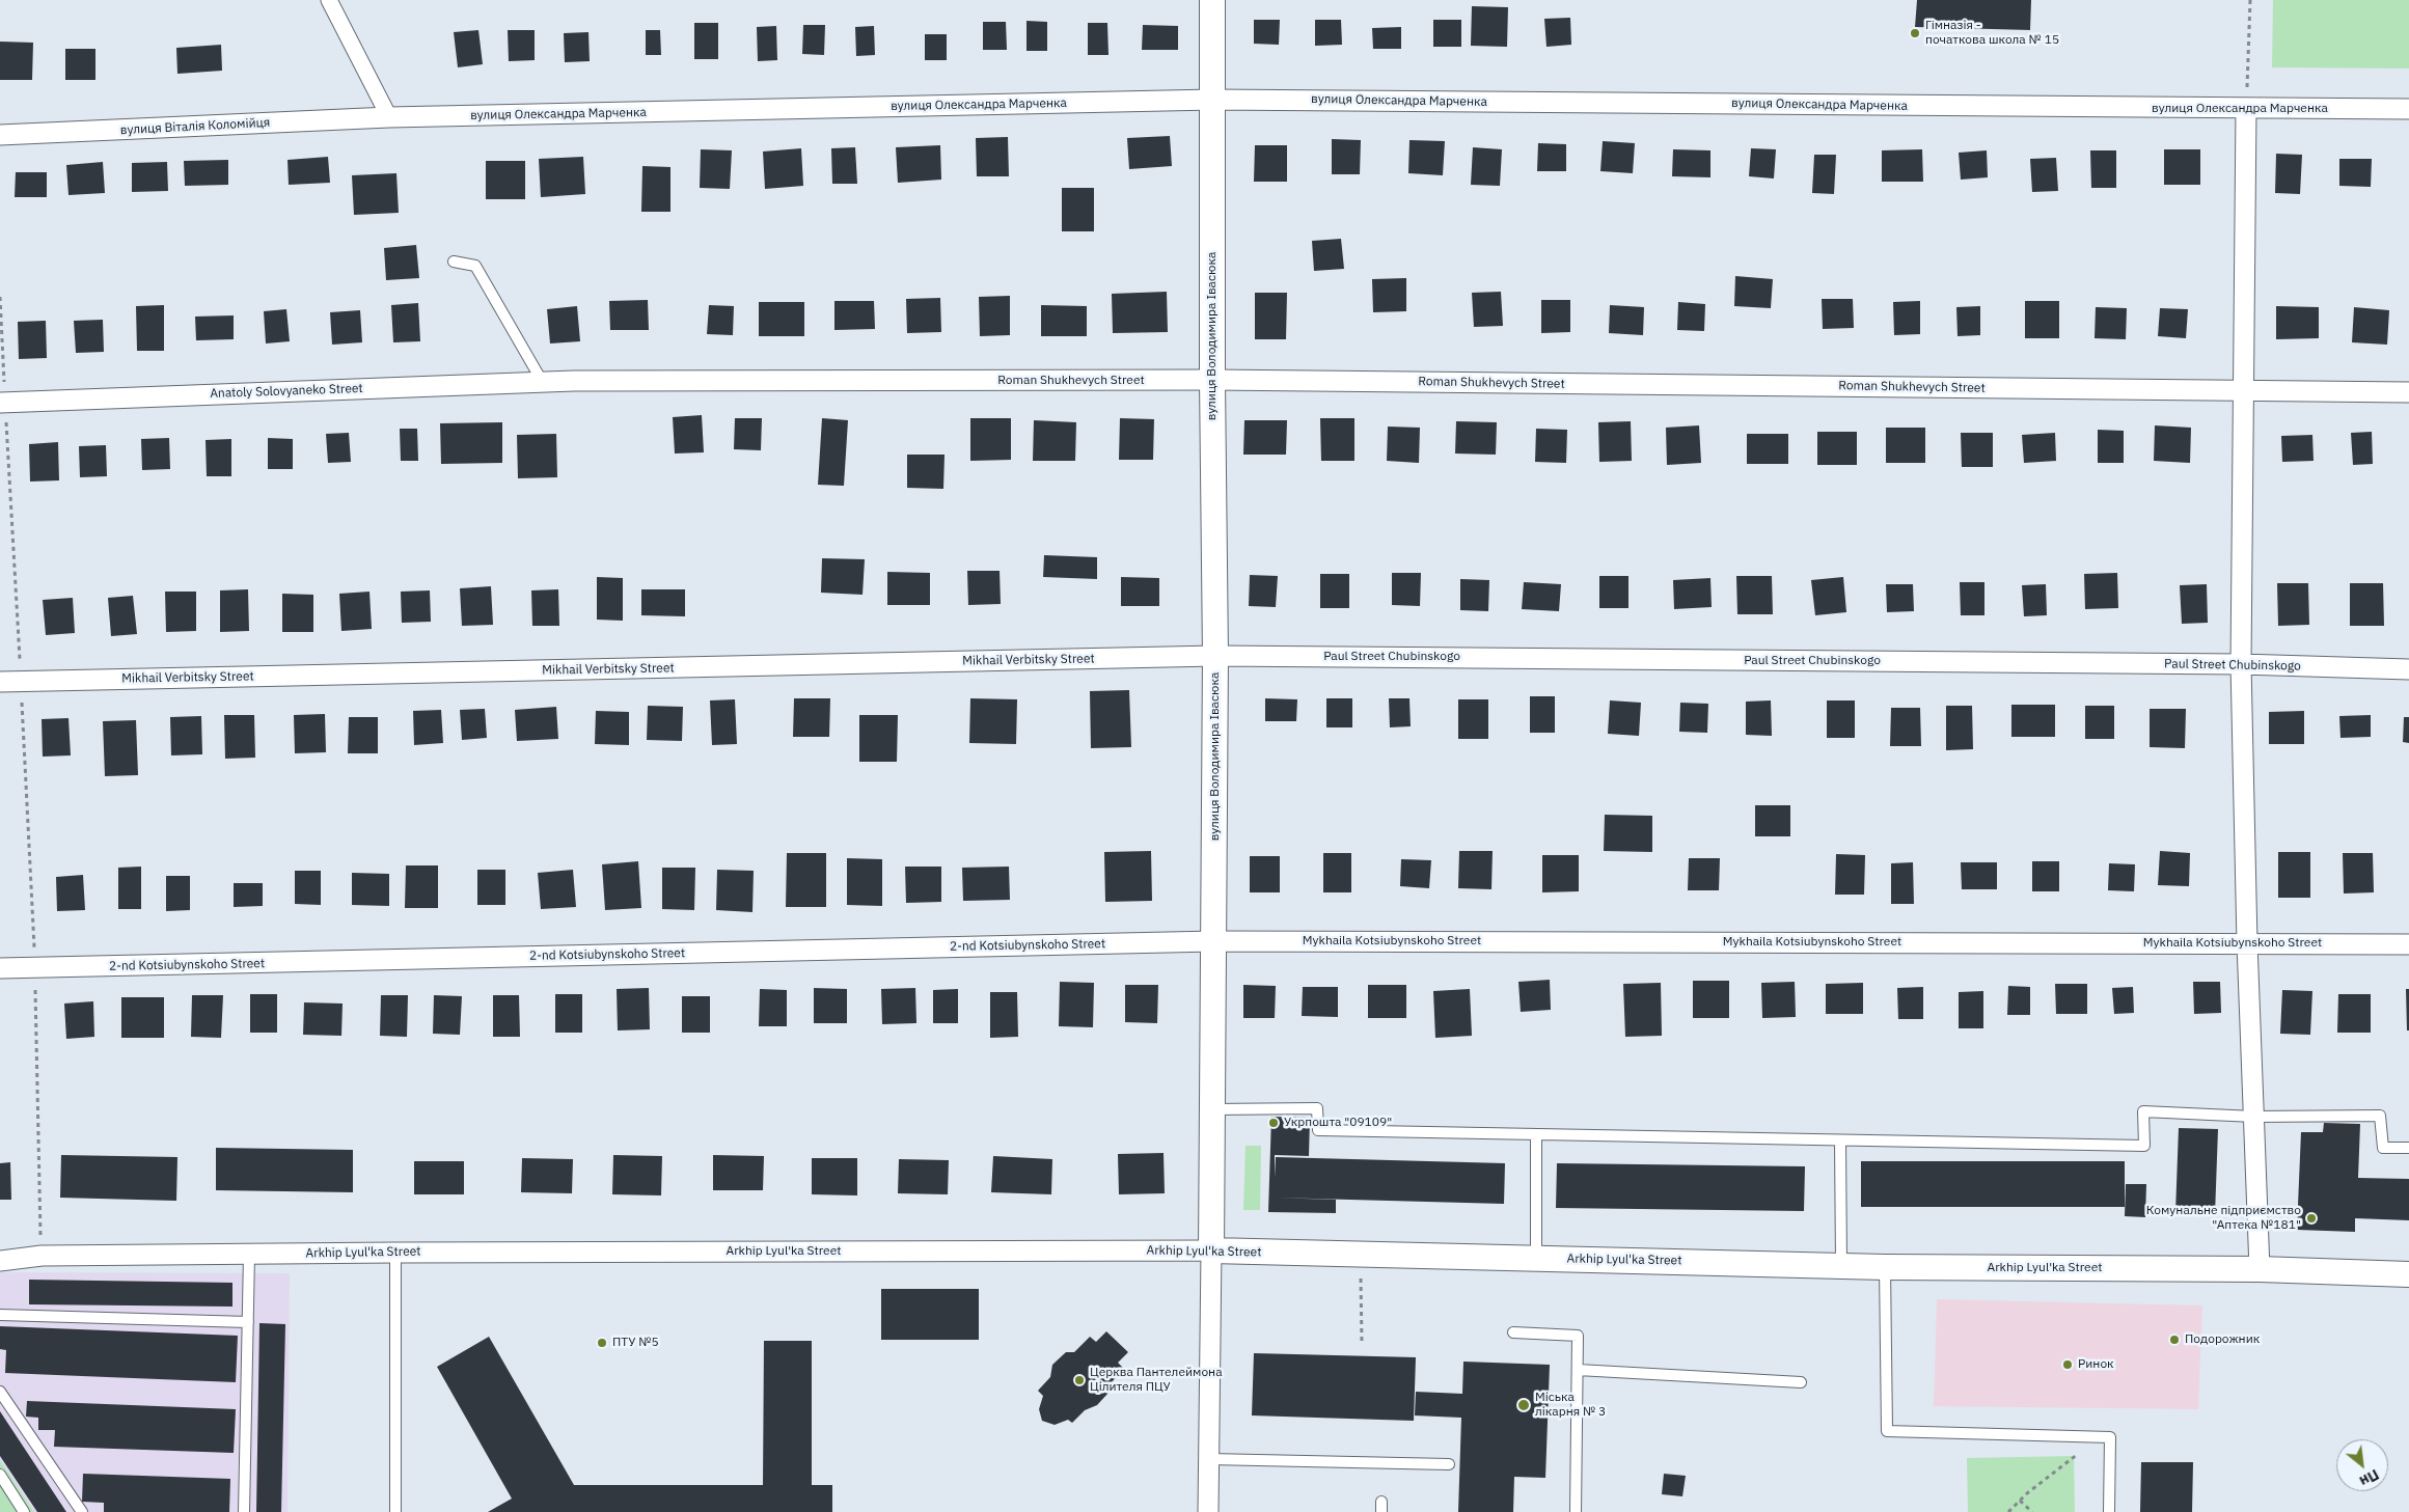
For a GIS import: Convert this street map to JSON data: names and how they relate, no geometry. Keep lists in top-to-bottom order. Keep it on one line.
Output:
{"streets":{"street":["вулиця Олександра Марченка","вулиця Віталія Коломійця","вулиця Володимира Івасюка","Roman Shukhevych Street","Anatoly Solovyaneko Street","Paul Street Chubinskogo","Mikhail Verbitsky Street","Mykhaila Kotsiubynskoho Street","2-nd Kotsiubynskoho Street","Arkhip Lyul'ka Street"]},"crossings":[["вулиця Олександра Марченка","вулиця Віталія Коломійця"],["вулиця Олександра Марченка","вулиця Володимира Івасюка"],["вулиця Володимира Івасюка","Roman Shukhevych Street"],["вулиця Володимира Івасюка","Paul Street Chubinskogo"],["вулиця Володимира Івасюка","Mikhail Verbitsky Street"],["вулиця Володимира Івасюка","Mykhaila Kotsiubynskoho Street"],["вулиця Володимира Івасюка","2-nd Kotsiubynskoho Street"],["вулиця Володимира Івасюка","Arkhip Lyul'ka Street"],["Roman Shukhevych Street","Anatoly Solovyaneko Street"],["Paul Street Chubinskogo","Mikhail Verbitsky Street"],["Mykhaila Kotsiubynskoho Street","2-nd Kotsiubynskoho Street"]],"places":["Гімназія - початкова школа № 15","Укрпошта \"09109\"","Комунальне підприємство \"Аптека №181\"","Подорожник","ПТУ №5","Ринок","Церква Пантелеймона Цілителя ПЦУ","Міська лікарня № 3"],"north":"bottom right"}
